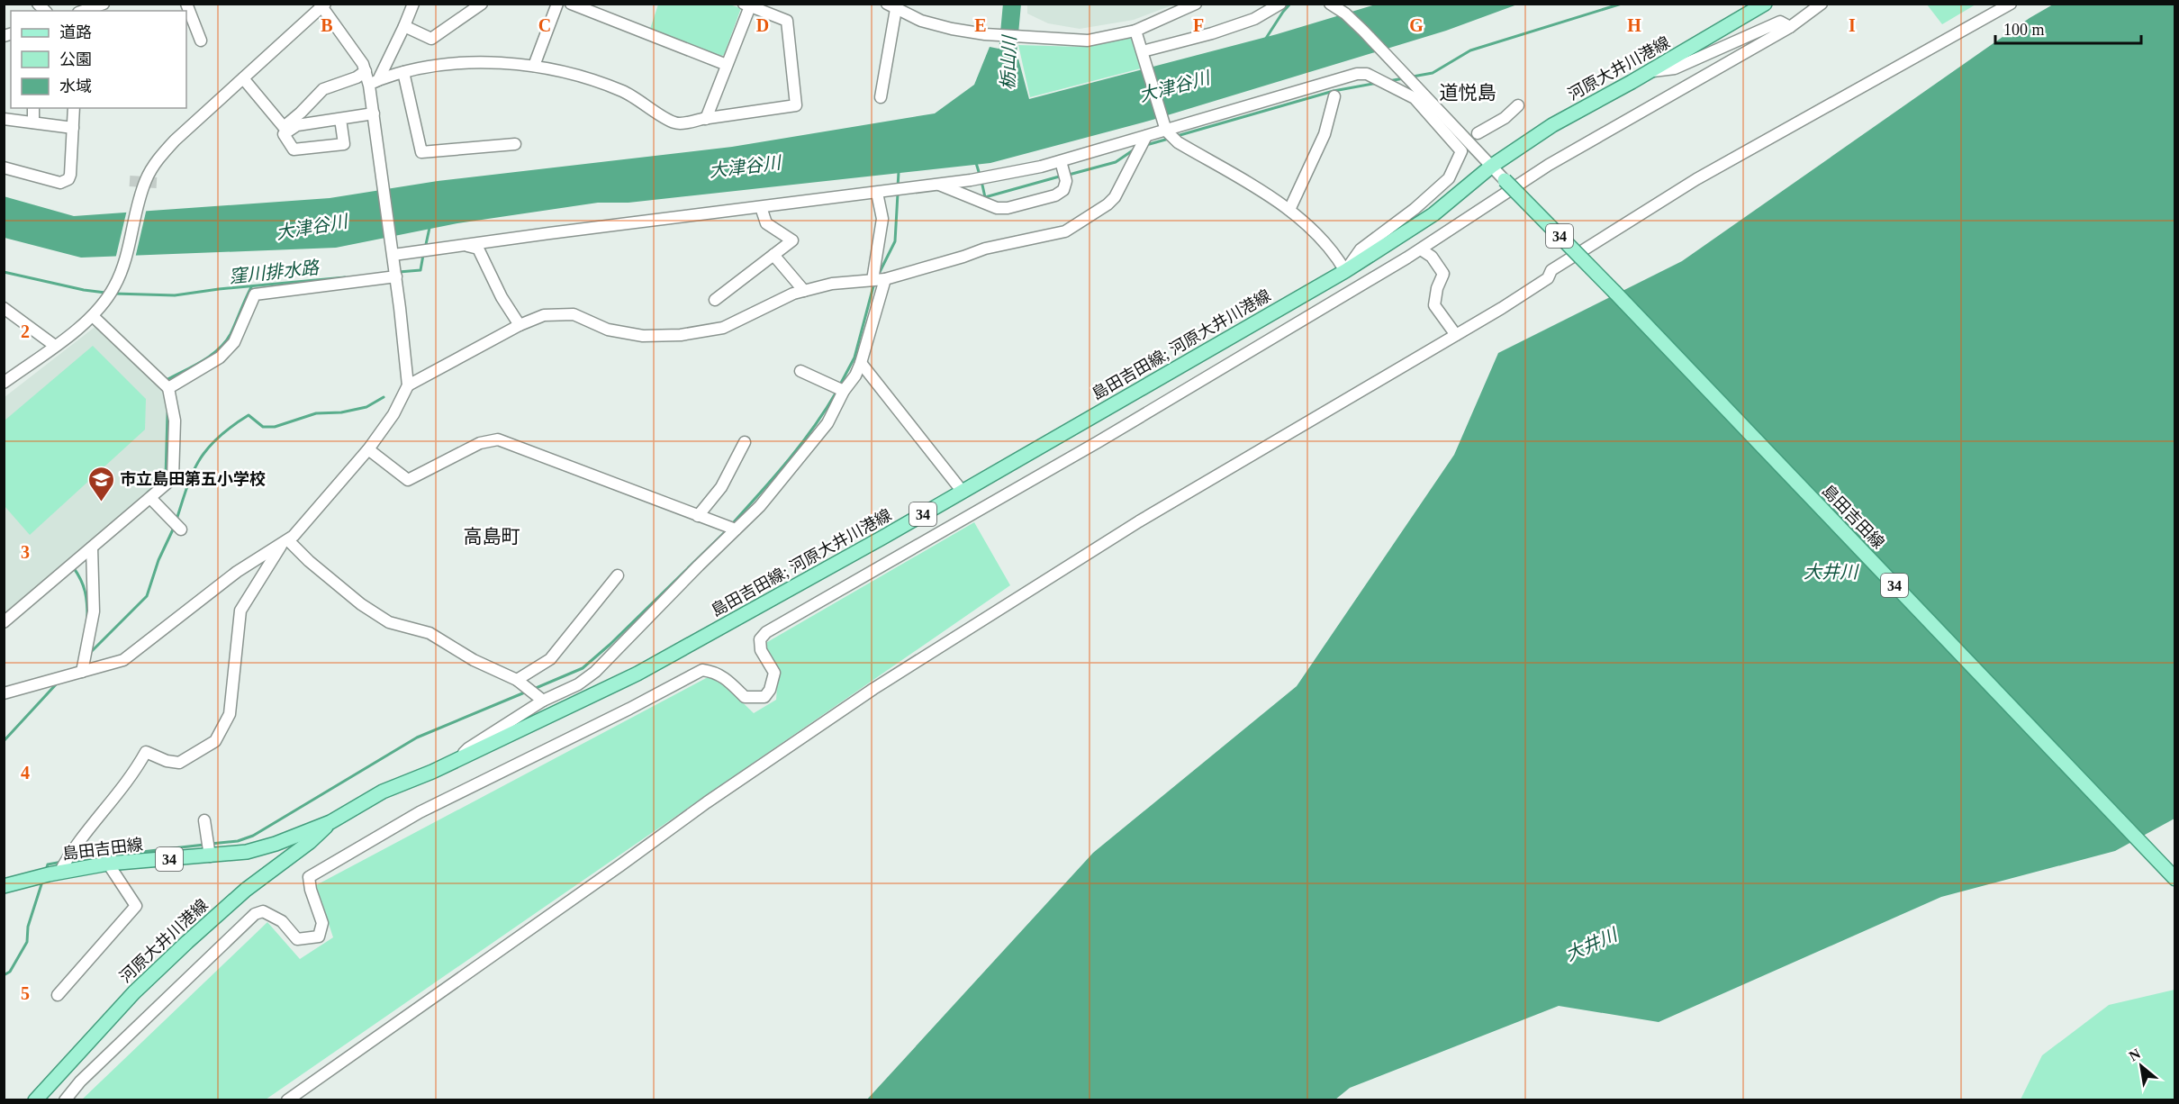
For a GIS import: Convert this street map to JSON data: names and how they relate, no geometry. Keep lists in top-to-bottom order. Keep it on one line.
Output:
{"streets":{"main road":["河原大井川港線","34","島田吉田線; 河原大井川港線","島田吉田線"]},"crossings":[["河原大井川港線","島田吉田線; 河原大井川港線"],["河原大井川港線","島田吉田線"],["島田吉田線; 河原大井川港線","島田吉田線"]],"districts":["道悦島","高島町"],"water":["栃山川","大津谷川","窪川排水路","大井川"],"places":{"school or university":["市立島田第五小学校"]},"legend":["道路","公園","水域"],"scale_bar":"100 m","north":"top left","grid":{"columns":["B","C","D","E","F","G","H","I"],"rows":["2","3","4","5"]}}
